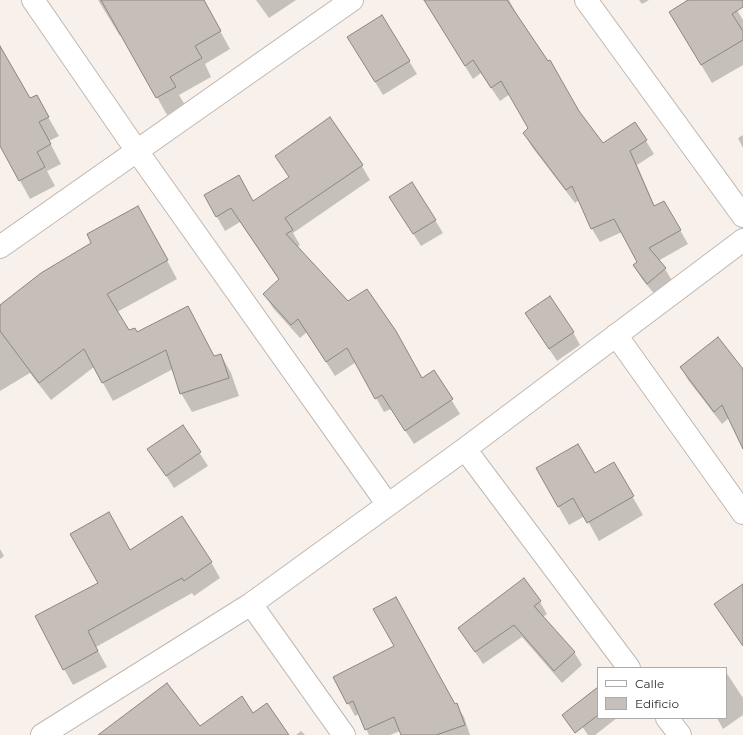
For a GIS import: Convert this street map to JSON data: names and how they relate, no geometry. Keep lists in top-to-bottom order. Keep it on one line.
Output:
{"legend":["Calle","Edificio"]}
